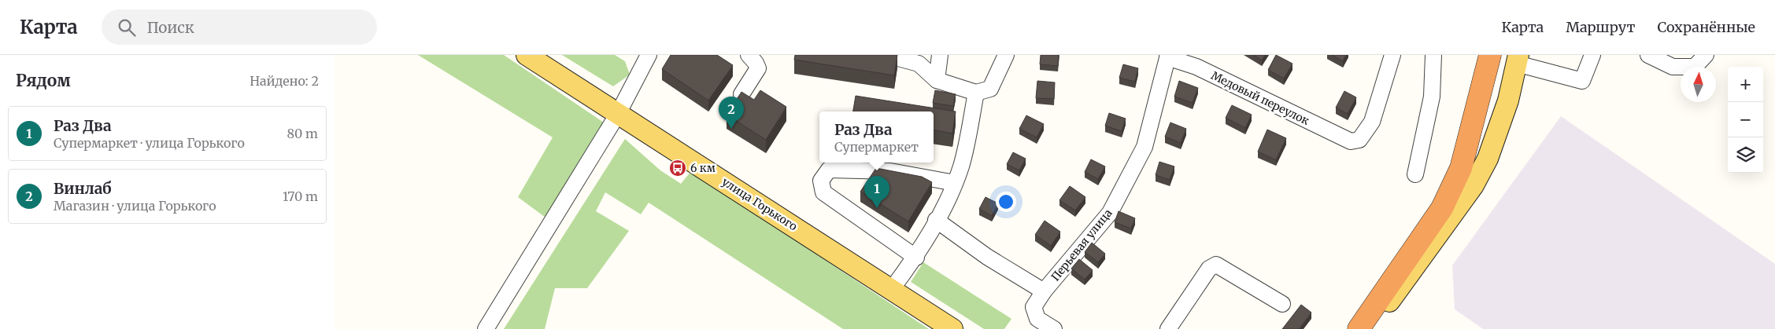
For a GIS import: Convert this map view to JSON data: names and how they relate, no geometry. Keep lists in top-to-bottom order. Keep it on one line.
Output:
{"streets":{"main road":["улица Горького"],"street":["Медовый переулок","Перьевая улица"]},"crossings":[["Медовый переулок","Перьевая улица"]],"places":{"bus stop":["6 км"]},"north":"top","page":{"header":"Карта","search":"Поиск","nav":["Карта","Маршрут","Сохранённые"],"heading":["Рядом","Найдено: 2"],"map_buttons":["+","−"],"pins":["2","1"],"list":[{"mark":"1","name":"Раз Два","note":"Супермаркет · улица Горького","value":"80 m"},{"mark":"2","name":"Винлаб","note":"Магазин · улица Горького","value":"170 m"}],"popup":["Раз Два","Супермаркет"]}}
